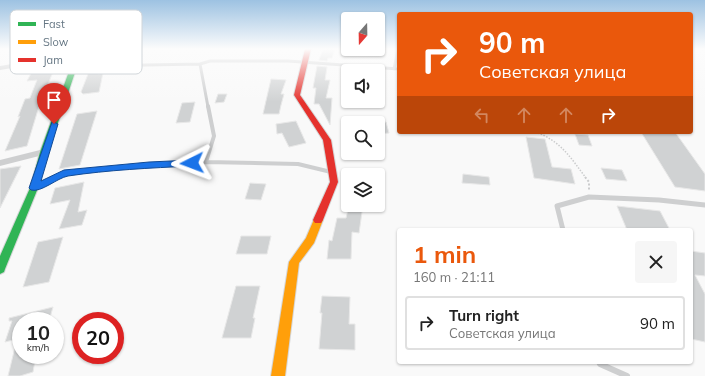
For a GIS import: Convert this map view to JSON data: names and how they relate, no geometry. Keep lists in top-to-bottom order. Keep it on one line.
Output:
{"legend":["Fast","Slow","Jam"],"north":"bottom","page":{"turn":["90 m","Советская улица"],"heading":["1 min","160 m · 21:11"],"list":[{"name":"Turn right","note":"Советская улица","value":"90 m"}],"speed":"10 km/h","limit":"20"}}
